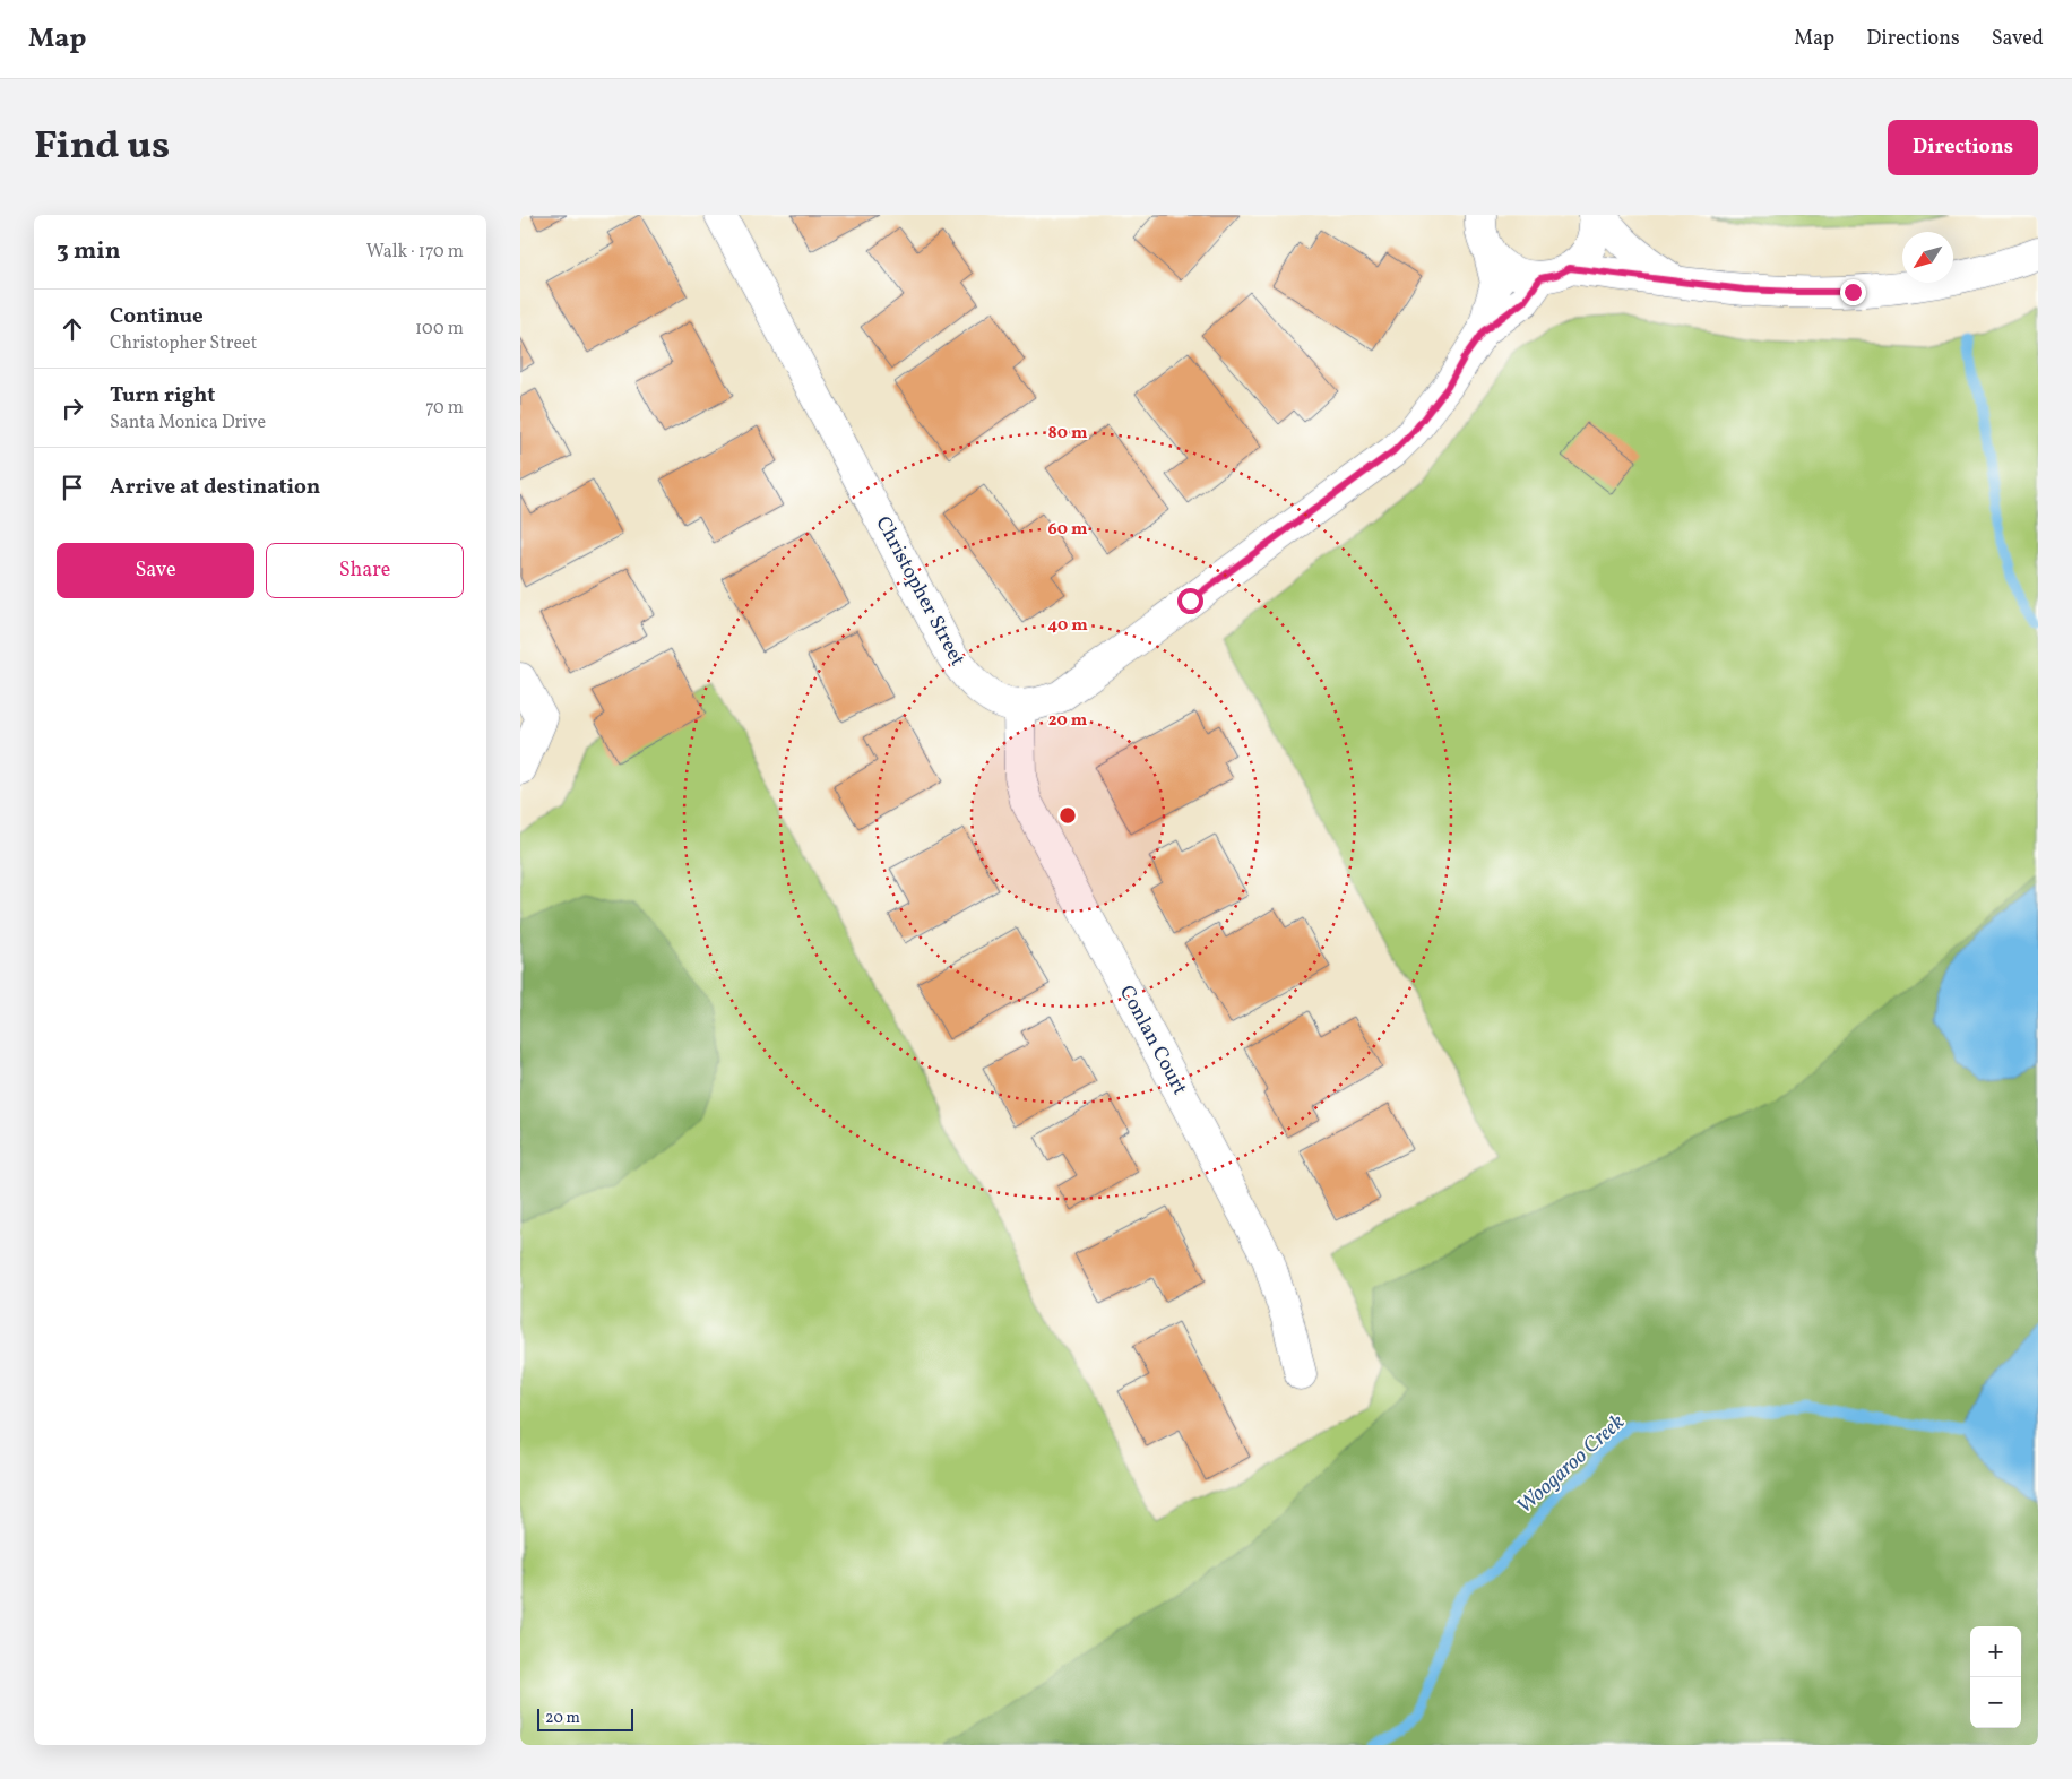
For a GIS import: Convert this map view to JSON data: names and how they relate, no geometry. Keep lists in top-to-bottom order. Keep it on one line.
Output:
{"streets":{"street":["Christopher Street","Conlan Court"]},"crossings":[["Christopher Street","Conlan Court"]],"water":["Woogaroo Creek"],"scale_bar":"20 m","north":"bottom left","page":{"header":"Map","nav":["Map","Directions","Saved"],"title":"Find us","buttons":["Directions",["Save","Share"]],"heading":["3 min","Walk · 170 m"],"list":[["Continue","Christopher Street","100 m"],["Turn right","Santa Monica Drive","70 m"],"Arrive at destination"],"map_buttons":["+","−"],"scale":"20 m"},"rings":["80 m","60 m","40 m","20 m"]}
